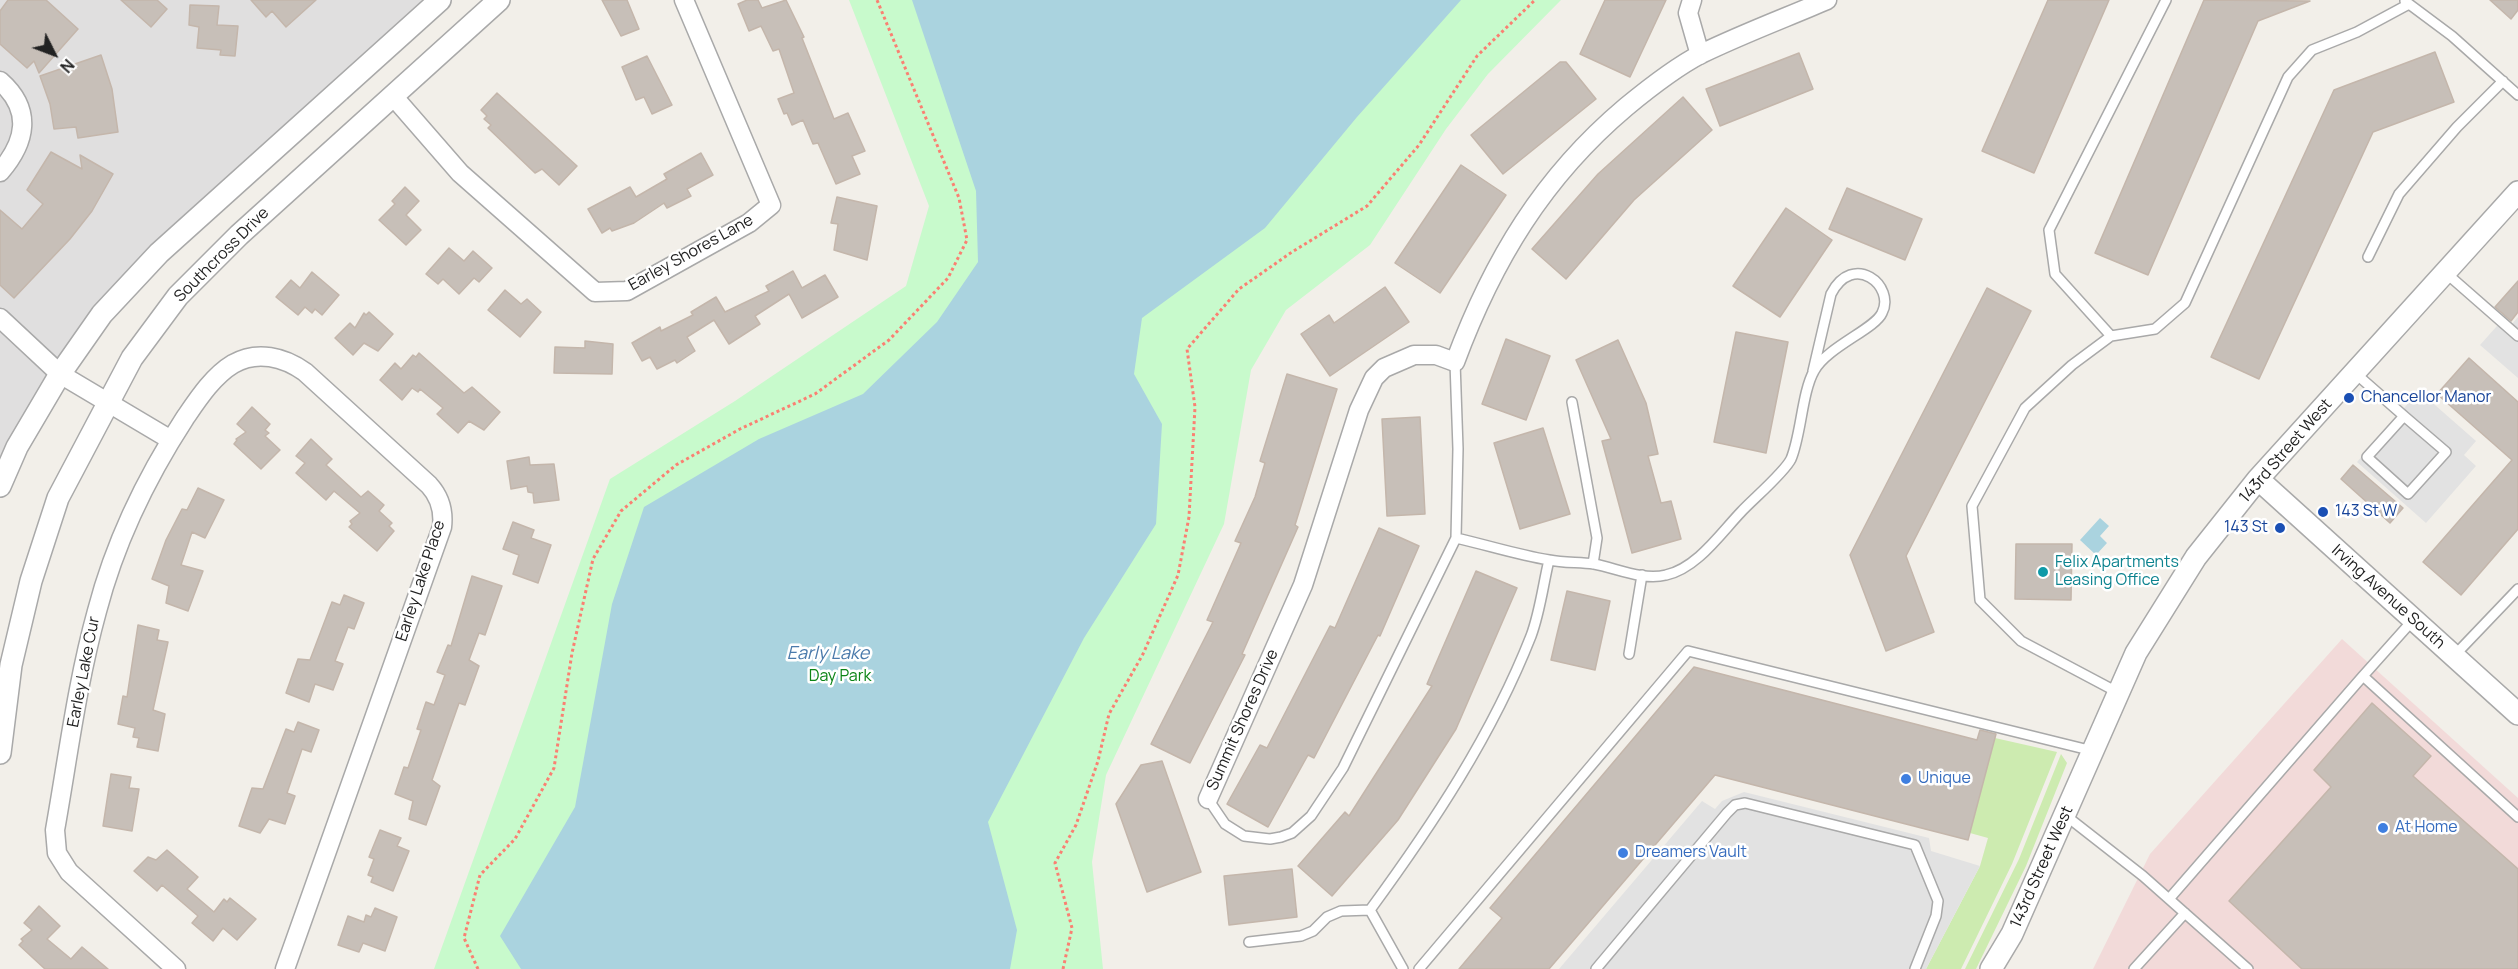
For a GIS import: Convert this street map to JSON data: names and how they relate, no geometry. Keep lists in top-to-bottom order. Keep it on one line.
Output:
{"streets":{"street":["Earley Shores Lane","Southcross Drive","143rd Street West","Earley Lake Place","Irving Avenue South","Earley Lake Cur","Summit Shores Drive"]},"crossings":[["Earley Shores Lane","Southcross Drive"],["143rd Street West","Irving Avenue South"],["Earley Lake Place","Earley Lake Cur"]],"water":["Early Lake"],"parks":["Day Park"],"places":["Chancellor Manor","143 St W","143 St","Felix Apartments Leasing Office","Unique","At Home","Dreamers Vault"],"north":"bottom right"}
